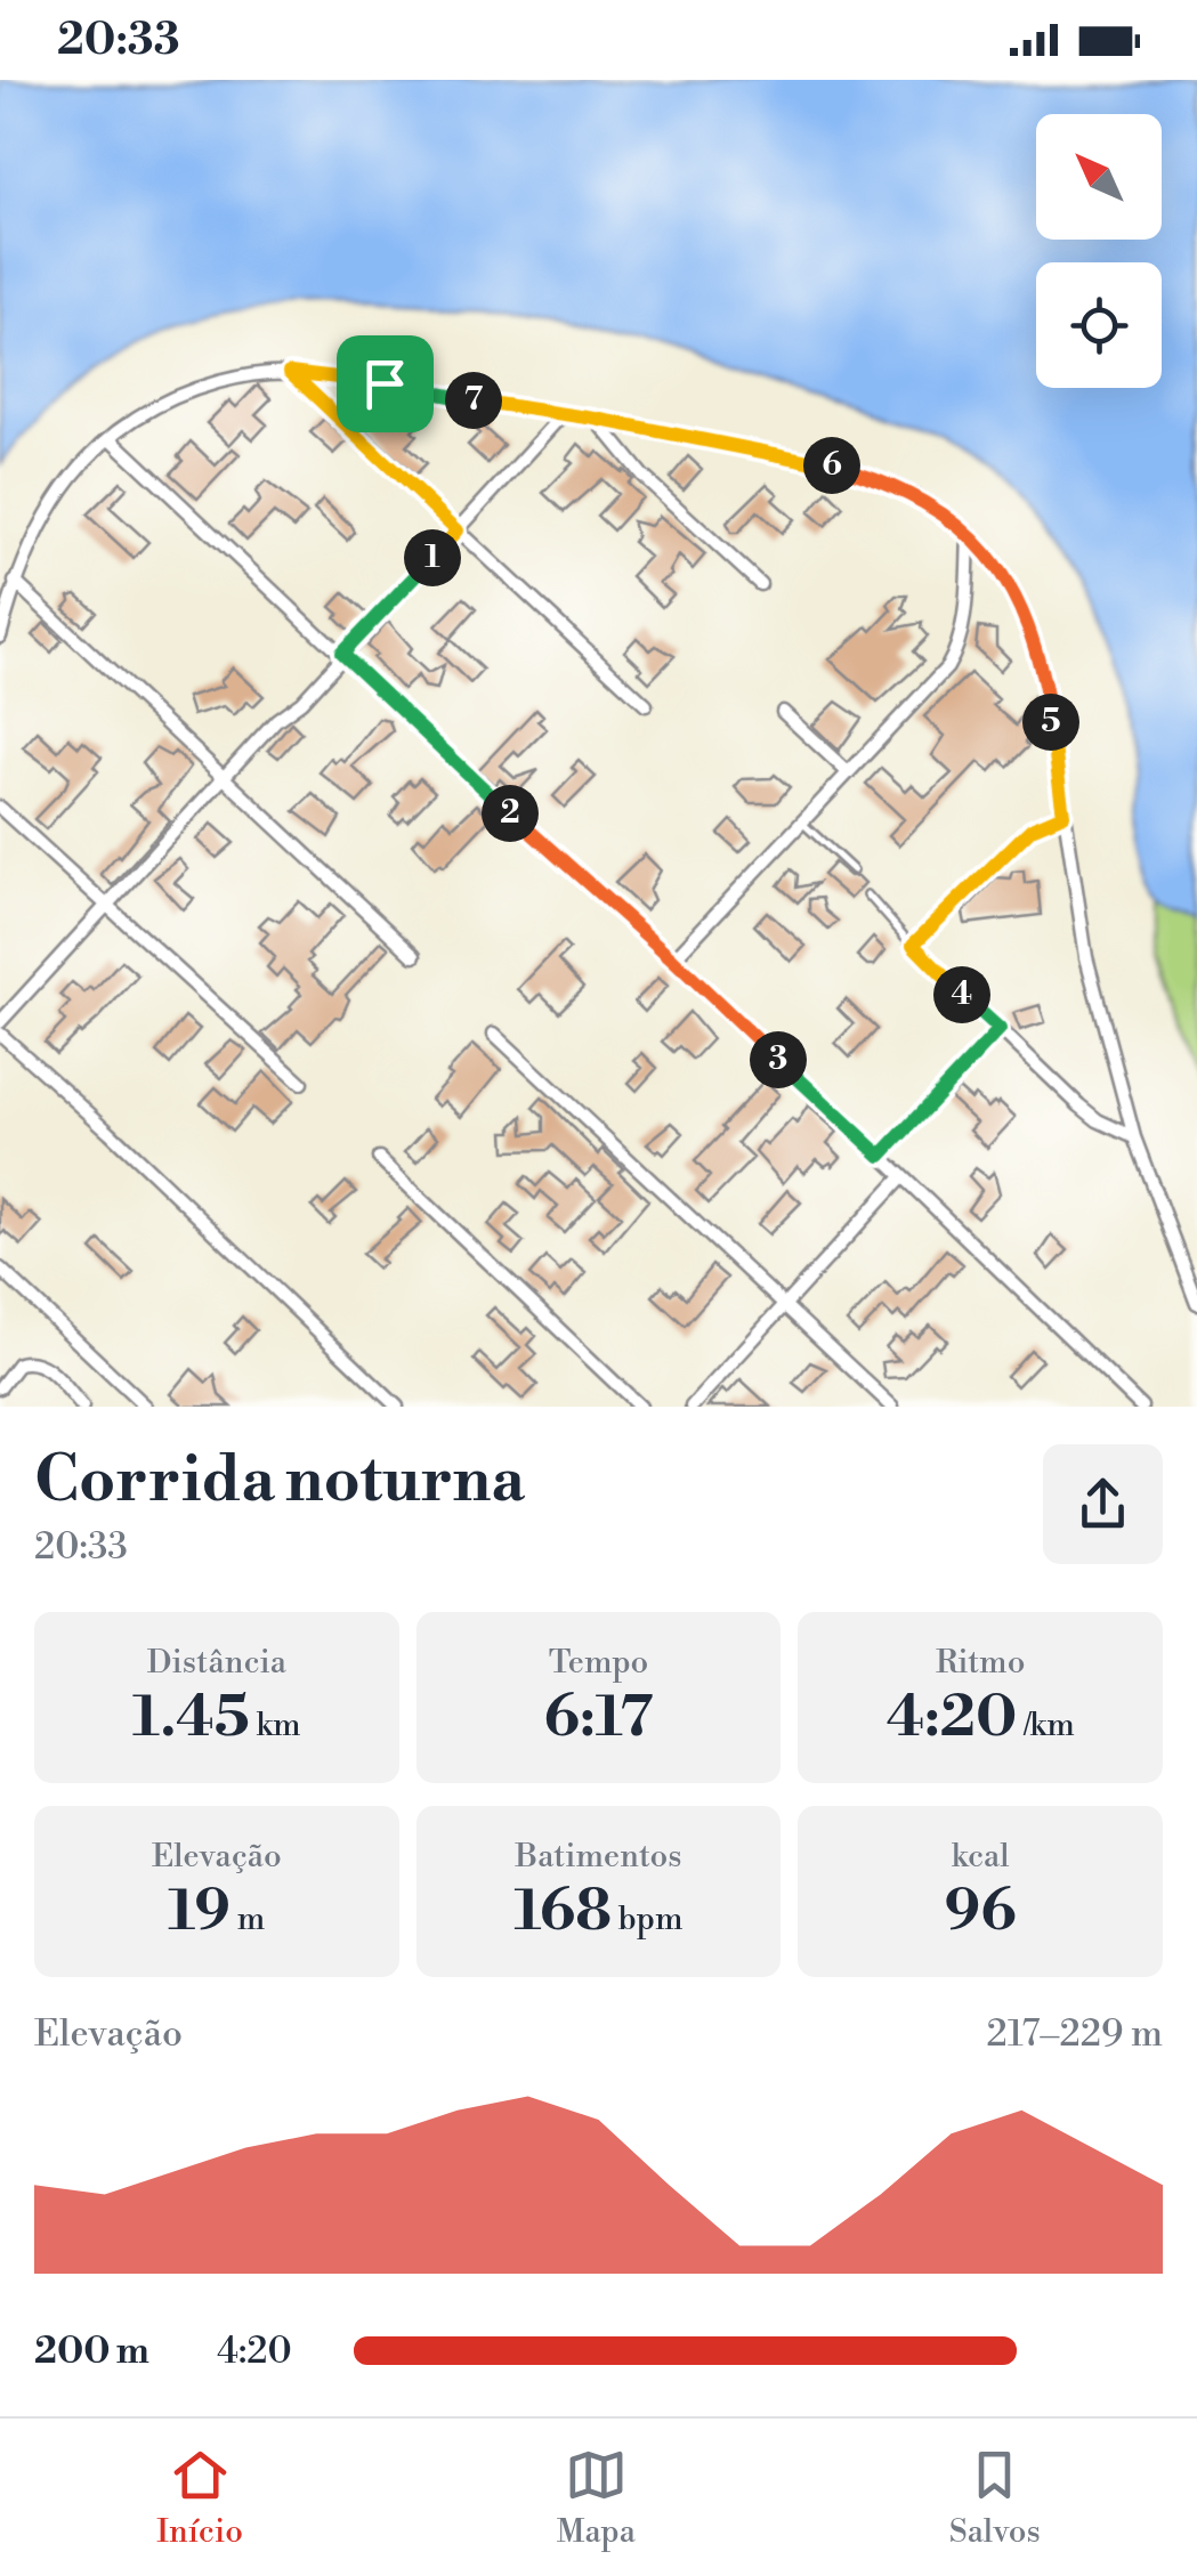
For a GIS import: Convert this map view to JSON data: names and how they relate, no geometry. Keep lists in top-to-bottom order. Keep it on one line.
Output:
{"north":"top left","page":{"status":"20:33","pins":["7","6","1","5","2","4","3"],"heading":["Corrida noturna","20:33"],"stats":[["Distância","1.45 km"],["Tempo","6:17"],["Ritmo","4:20 /km"],["Elevação","19 m"],["Batimentos","168 bpm"],["kcal","96"]],"chart":["Elevação","217–229 m"],"list":[{"name":"200 m","note":"4:20"}],"tabs":["Início","Mapa","Salvos"]}}
